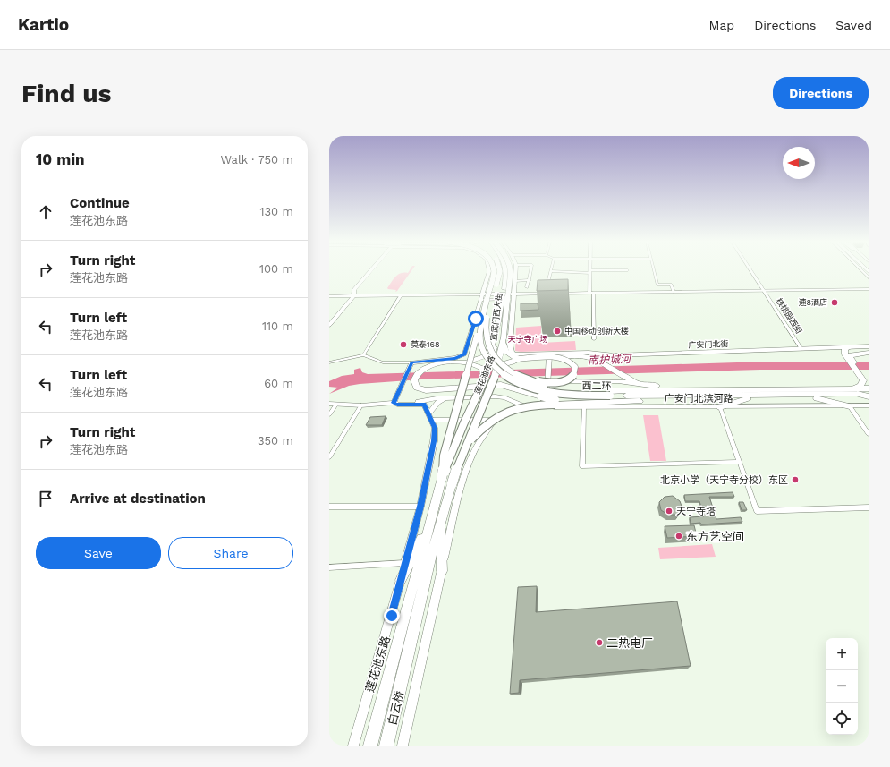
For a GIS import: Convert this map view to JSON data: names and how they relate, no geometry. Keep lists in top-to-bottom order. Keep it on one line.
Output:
{"streets":{"highway":["宣武门西大街","莲花池东路","西二环","白云桥"],"street":["核桃园西街","广安门北街","广安门北滨河路"]},"crossings":[["核桃园西街","广安门北街"],["宣武门西大街","广安门北街"],["宣武门西大街","莲花池东路"],["莲花池东路","广安门北滨河路"],["莲花池东路","白云桥"]],"water":["南护城河"],"parks":["天宁寺广场"],"places":["速8酒店","中国移动创新大楼","莫泰168","北京小学（天宁寺分校）东区","天宁寺塔","东方艺空间","二热电厂"],"north":"left","page":{"header":"Kartio","nav":["Map","Directions","Saved"],"buttons":["Directions",["Save","Share"]],"title":"Find us","heading":["10 min","Walk · 750 m"],"list":[["Continue","莲花池东路","130 m"],["Turn right","莲花池东路","100 m"],["Turn left","莲花池东路","110 m"],["Turn left","莲花池东路","60 m"],["Turn right","莲花池东路","350 m"],"Arrive at destination"],"map_buttons":["+","−"]}}
